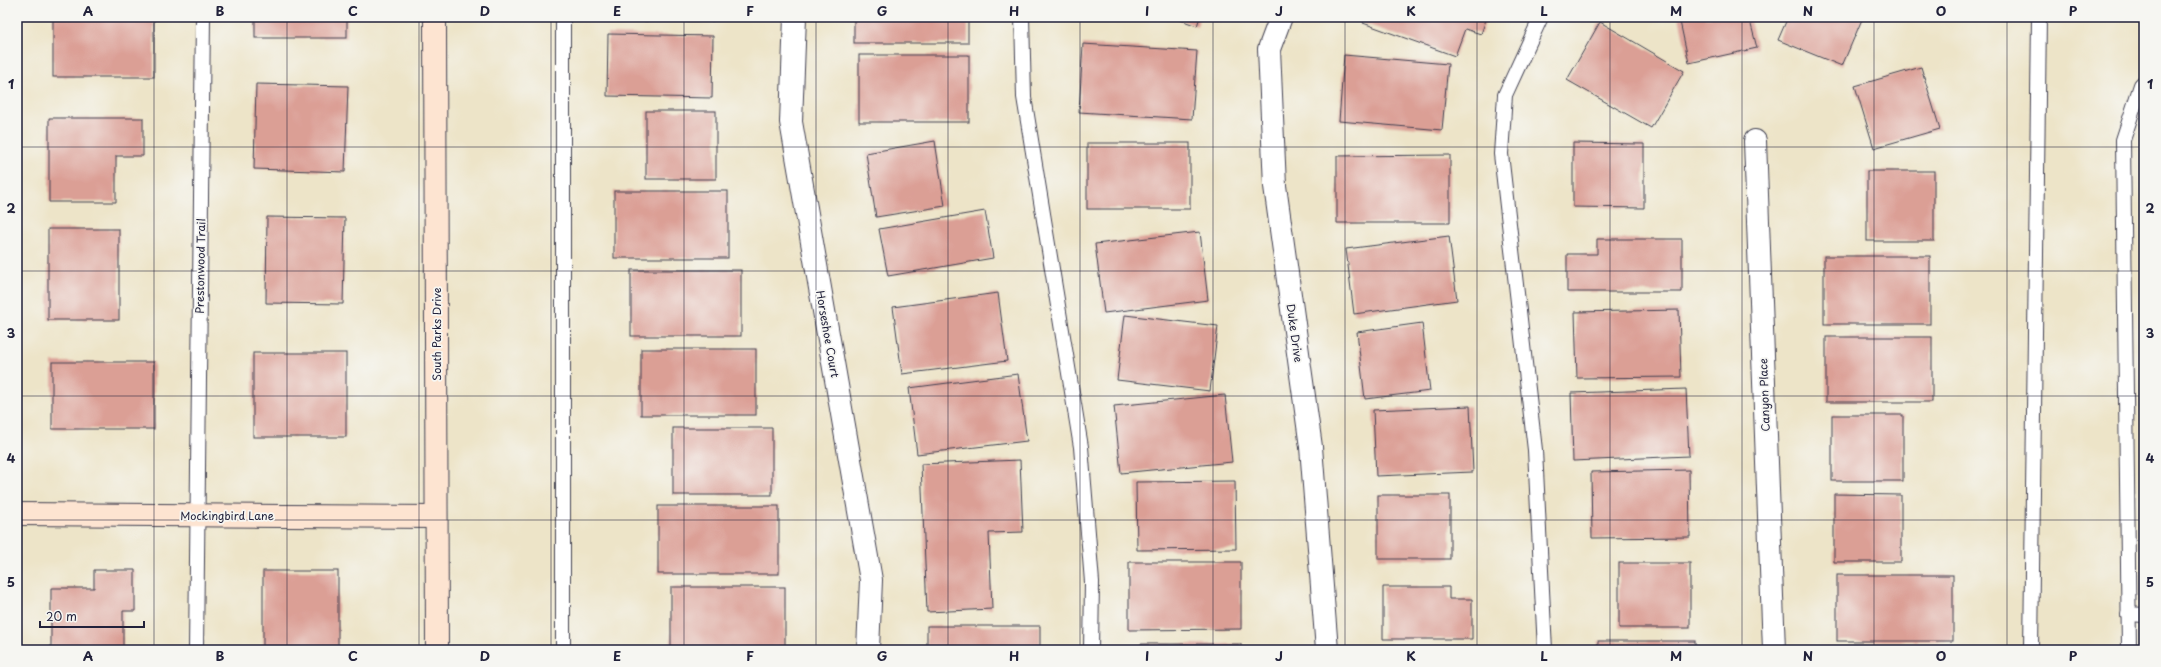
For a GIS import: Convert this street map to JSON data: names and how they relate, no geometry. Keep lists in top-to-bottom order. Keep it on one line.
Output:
{"streets":{"street":["Duke Drive","South Parks Drive","Horseshoe Court","Canyon Place","Mockingbird Lane"],"lane":["Prestonwood Trail"]},"crossings":[["Prestonwood Trail","Mockingbird Lane"],["South Parks Drive","Mockingbird Lane"]],"scale_bar":"20 m","grid":{"columns":["A","B","C","D","E","F","G","H","I","J","K","L","M","N","O","P"],"rows":["1","2","3","4","5"]}}
